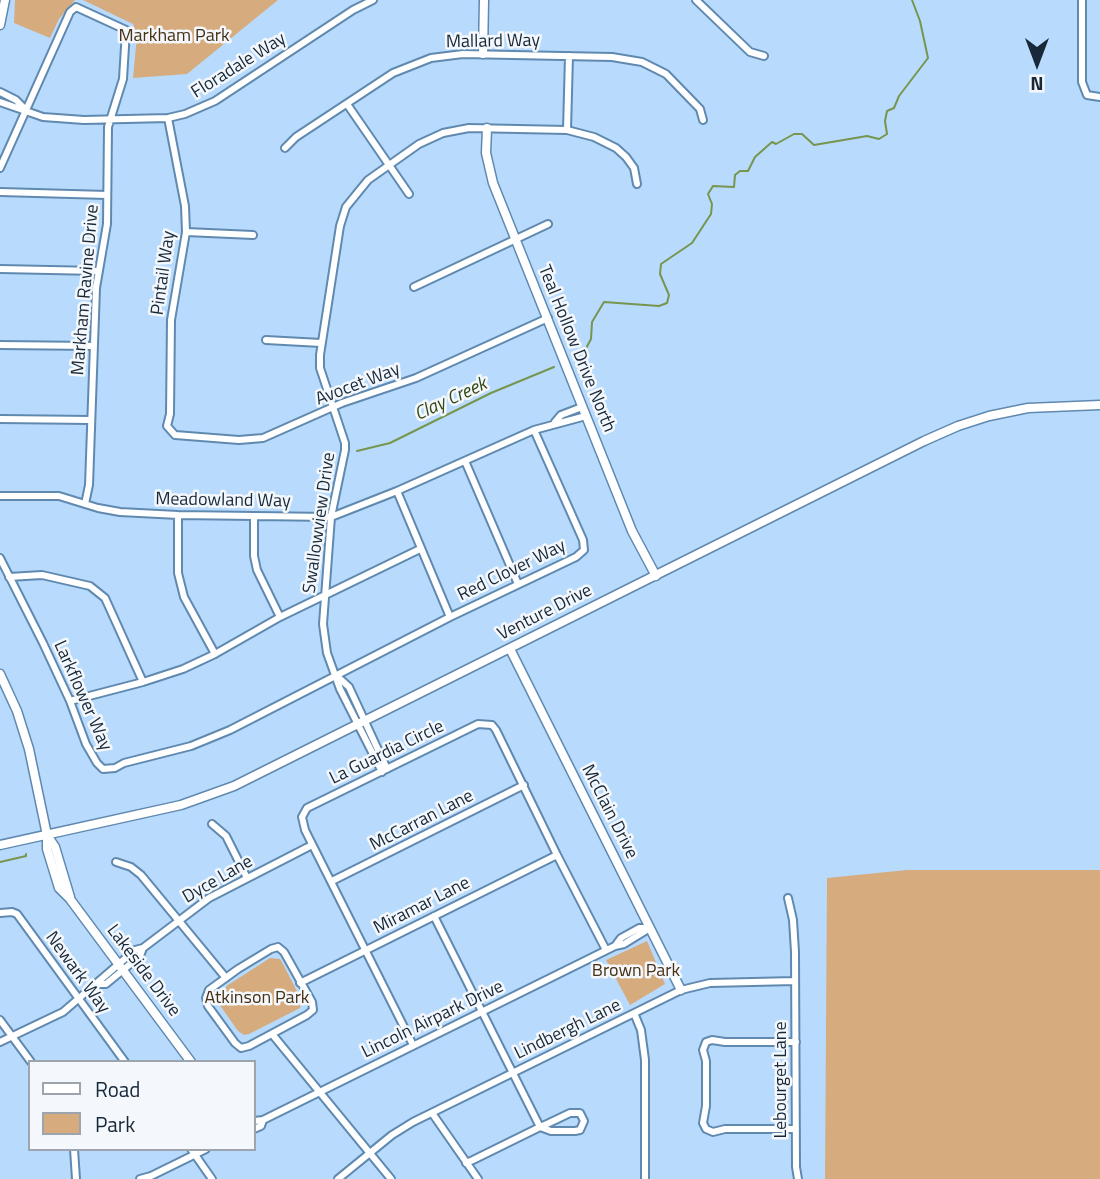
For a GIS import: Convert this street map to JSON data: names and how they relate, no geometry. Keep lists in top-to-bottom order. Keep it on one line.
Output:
{"streets":{"street":["Mallard Way","Floradale Way","Pintail Way","Markham Ravine Drive","Teal Hollow Drive North","Avocet Way","Meadowland Way","Swallowview Drive","Red Clover Way","Venture Drive","Larkflower Way","La Guardia Circle","McClain Drive","McCarran Lane","Dyce Lane","Miramar Lane","Lakeside Drive","Newark Way","Lincoln Airpark Drive","Lindbergh Lane","Lebourget Lane"]},"crossings":[["Floradale Way","Pintail Way"],["Floradale Way","Markham Ravine Drive"],["Pintail Way","Avocet Way"],["Markham Ravine Drive","Meadowland Way"],["Teal Hollow Drive North","Avocet Way"],["Teal Hollow Drive North","Meadowland Way"],["Teal Hollow Drive North","Swallowview Drive"],["Teal Hollow Drive North","Venture Drive"],["Avocet Way","Swallowview Drive"],["Meadowland Way","Swallowview Drive"],["Meadowland Way","Red Clover Way"],["Swallowview Drive","Red Clover Way"],["Swallowview Drive","Venture Drive"],["Swallowview Drive","Larkflower Way"],["Swallowview Drive","La Guardia Circle"],["Red Clover Way","Larkflower Way"],["Venture Drive","McClain Drive"],["Venture Drive","Lakeside Drive"],["La Guardia Circle","McCarran Lane"],["La Guardia Circle","Dyce Lane"],["La Guardia Circle","Miramar Lane"],["La Guardia Circle","Lincoln Airpark Drive"],["McClain Drive","Lincoln Airpark Drive"],["McClain Drive","Lindbergh Lane"],["Dyce Lane","Lakeside Drive"],["Dyce Lane","Newark Way"],["Lindbergh Lane","Lebourget Lane"]],"water":["Clay Creek"],"parks":["Markham Park","Brown Park","Atkinson Park"],"legend":["Road","Park"],"north":"bottom"}
